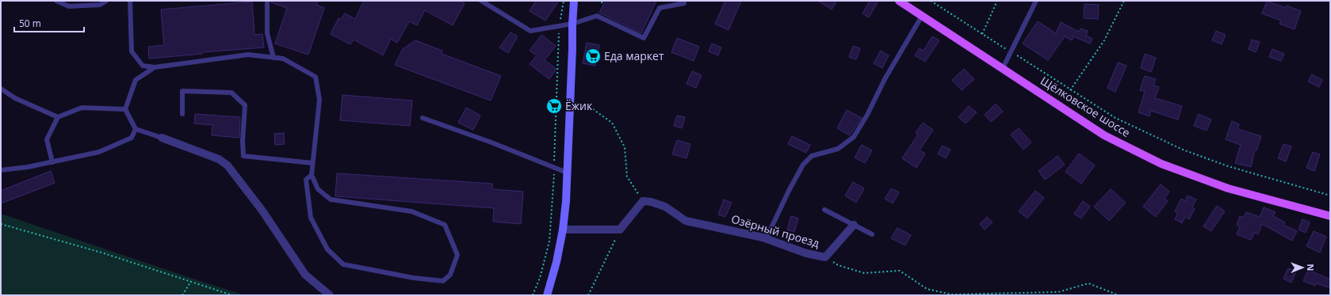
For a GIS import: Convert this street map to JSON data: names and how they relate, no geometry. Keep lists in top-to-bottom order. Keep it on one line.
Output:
{"streets":{"main road":["Щёлковское шоссе"],"street":["Озёрный проезд"]},"places":{"supermarket":["Еда маркет","Ёжик"]},"scale_bar":"50 m","north":"right"}
